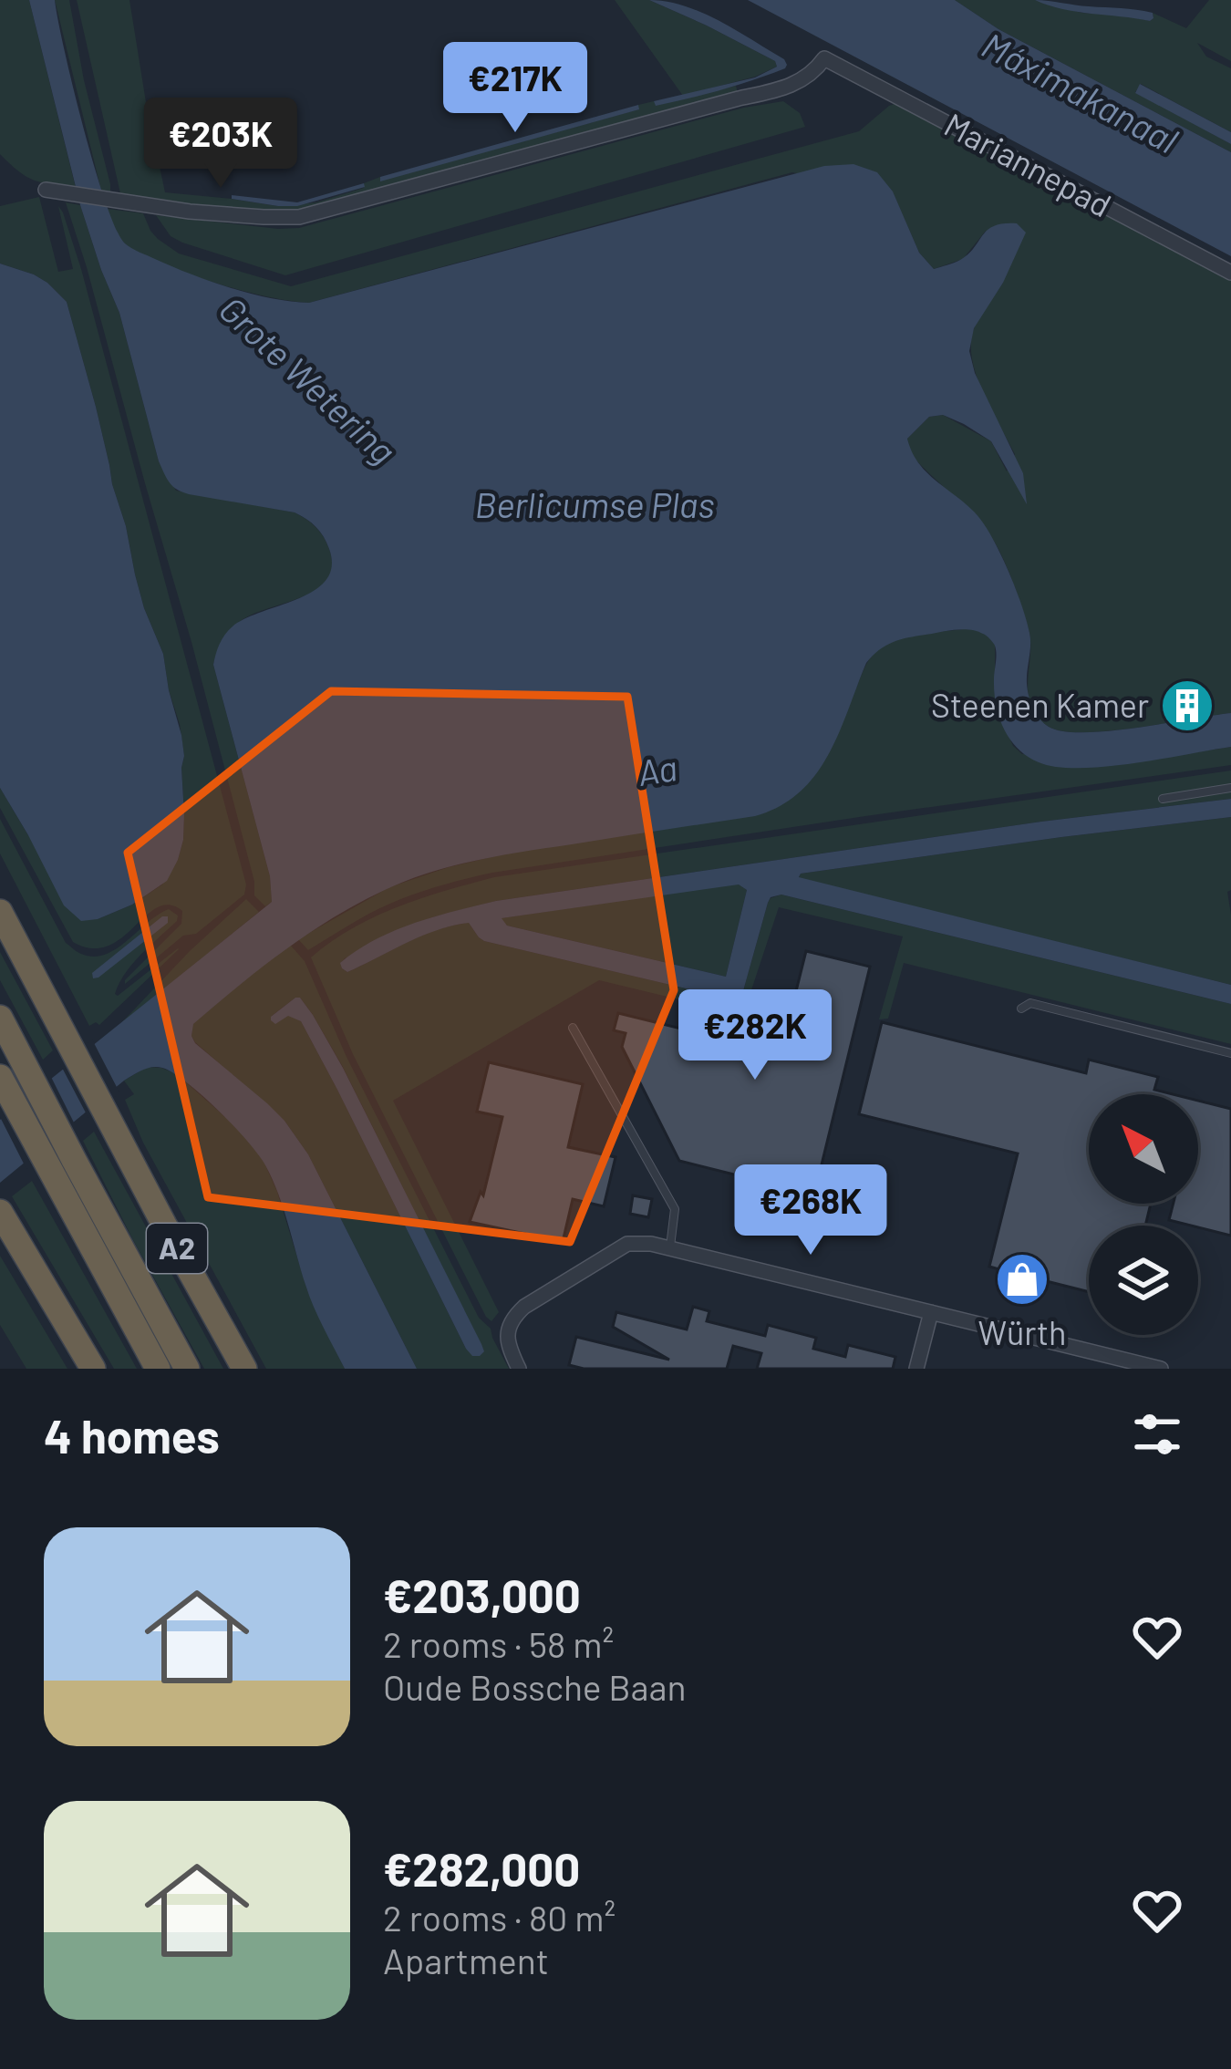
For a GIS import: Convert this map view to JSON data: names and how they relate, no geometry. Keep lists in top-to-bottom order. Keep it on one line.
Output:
{"streets":{"highway":["A2"],"street":["Mariannepad"]},"water":["Máximakanaal","Grote Wetering","Berlicumse Plas","Aa"],"places":{"building":["Steenen Kamer"],"shop":["Würth"]},"north":"top left","page":{"price":["€217K","€203K","€282K","€268K"],"heading":"4 homes","list":[{"name":"€203,000","note":"2 rooms · 58 m² · Oude Bossche Baan"},{"name":"€282,000","note":"2 rooms · 80 m² · Apartment"}]}}
